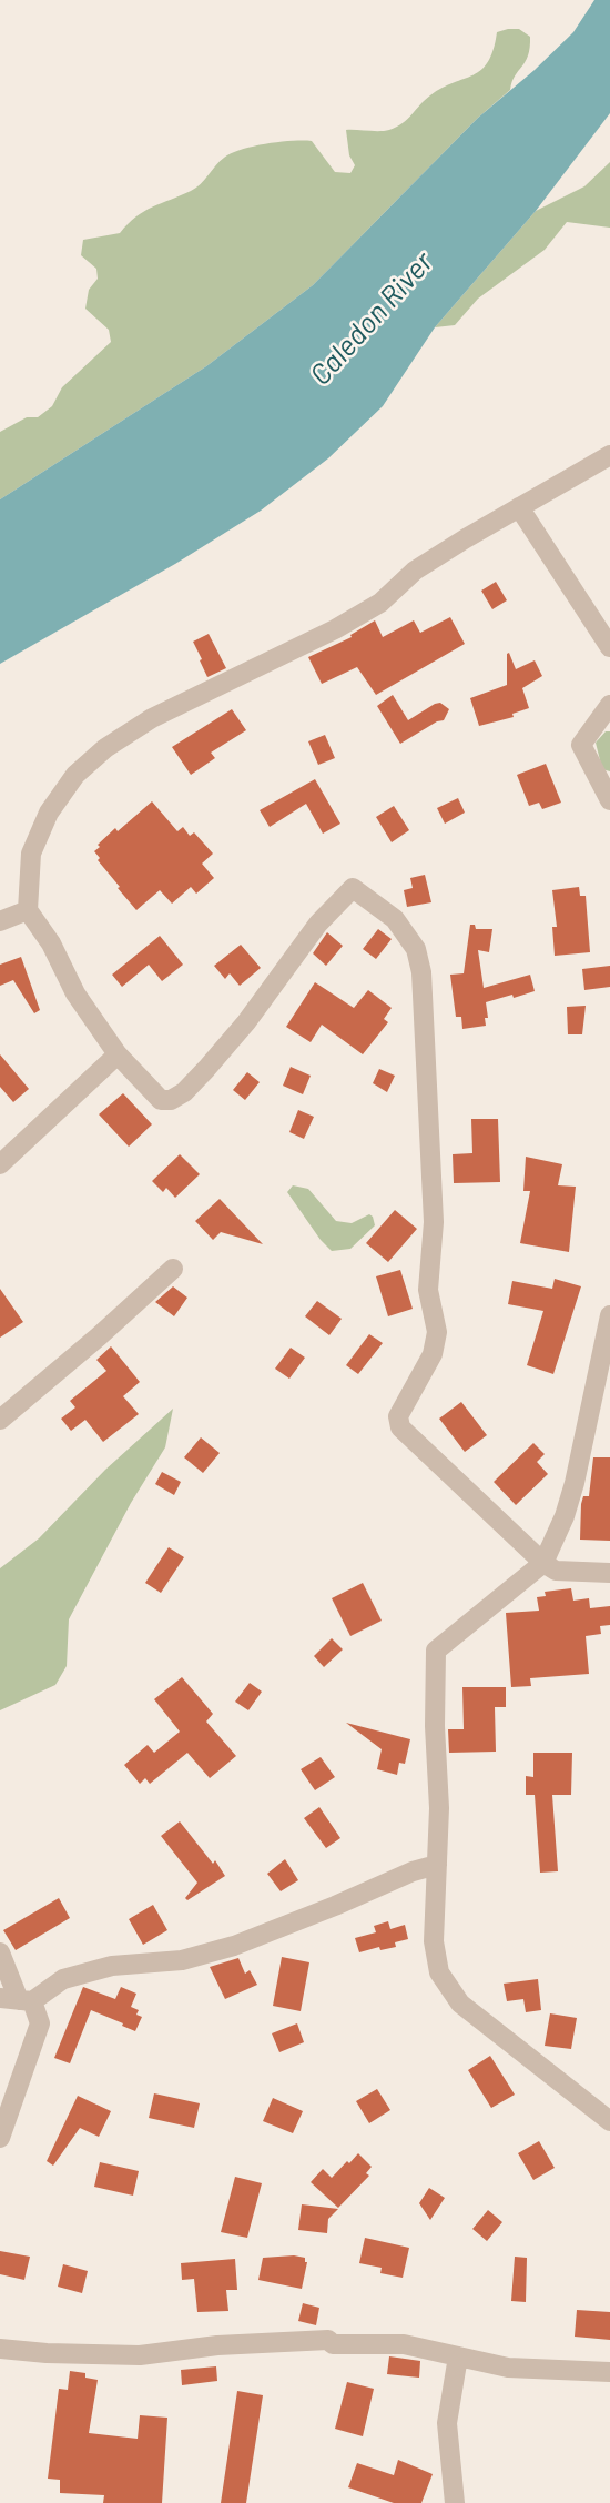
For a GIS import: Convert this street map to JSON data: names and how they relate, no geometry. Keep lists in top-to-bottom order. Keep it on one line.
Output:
{"water":["Caledon River"]}
